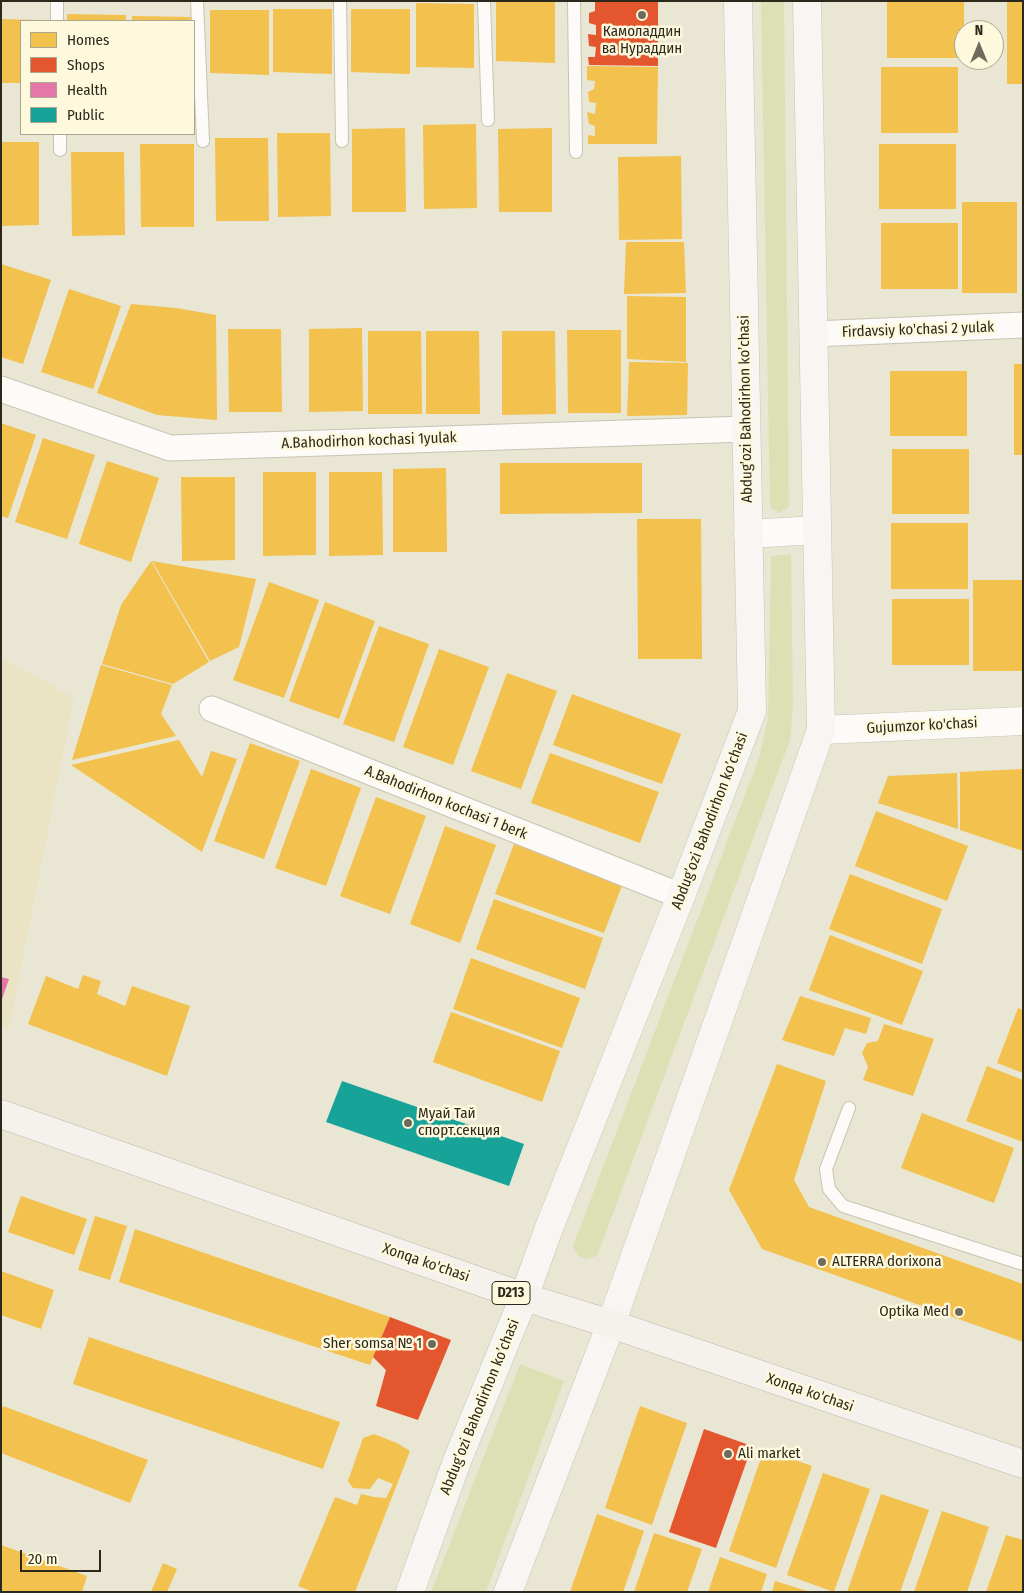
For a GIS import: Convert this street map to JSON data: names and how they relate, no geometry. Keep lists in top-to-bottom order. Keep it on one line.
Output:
{"streets":{"main road":["Abdug’ozi Bahodirhon ko’chasi","Xonqa ko'chasi","D213"],"street":["Firdavsiy ko'chasi 2 yulak","A.Bahodirhon kochasi 1yulak","Gujumzor ko'chasi","A.Bahodirhon kochasi 1 berk"]},"crossings":[["Abdug’ozi Bahodirhon ko’chasi","A.Bahodirhon kochasi 1yulak"],["Abdug’ozi Bahodirhon ko’chasi","A.Bahodirhon kochasi 1 berk"],["Abdug’ozi Bahodirhon ko’chasi","Xonqa ko'chasi"]],"places":["Камоладдин ва Нураддин","Муай Тай спорт.секция","ALTERRA dorixona","Optika Med","Sher somsa № 1","Ali market"],"legend":["Homes","Shops","Health","Public"],"scale_bar":"20 m","north":"top"}
